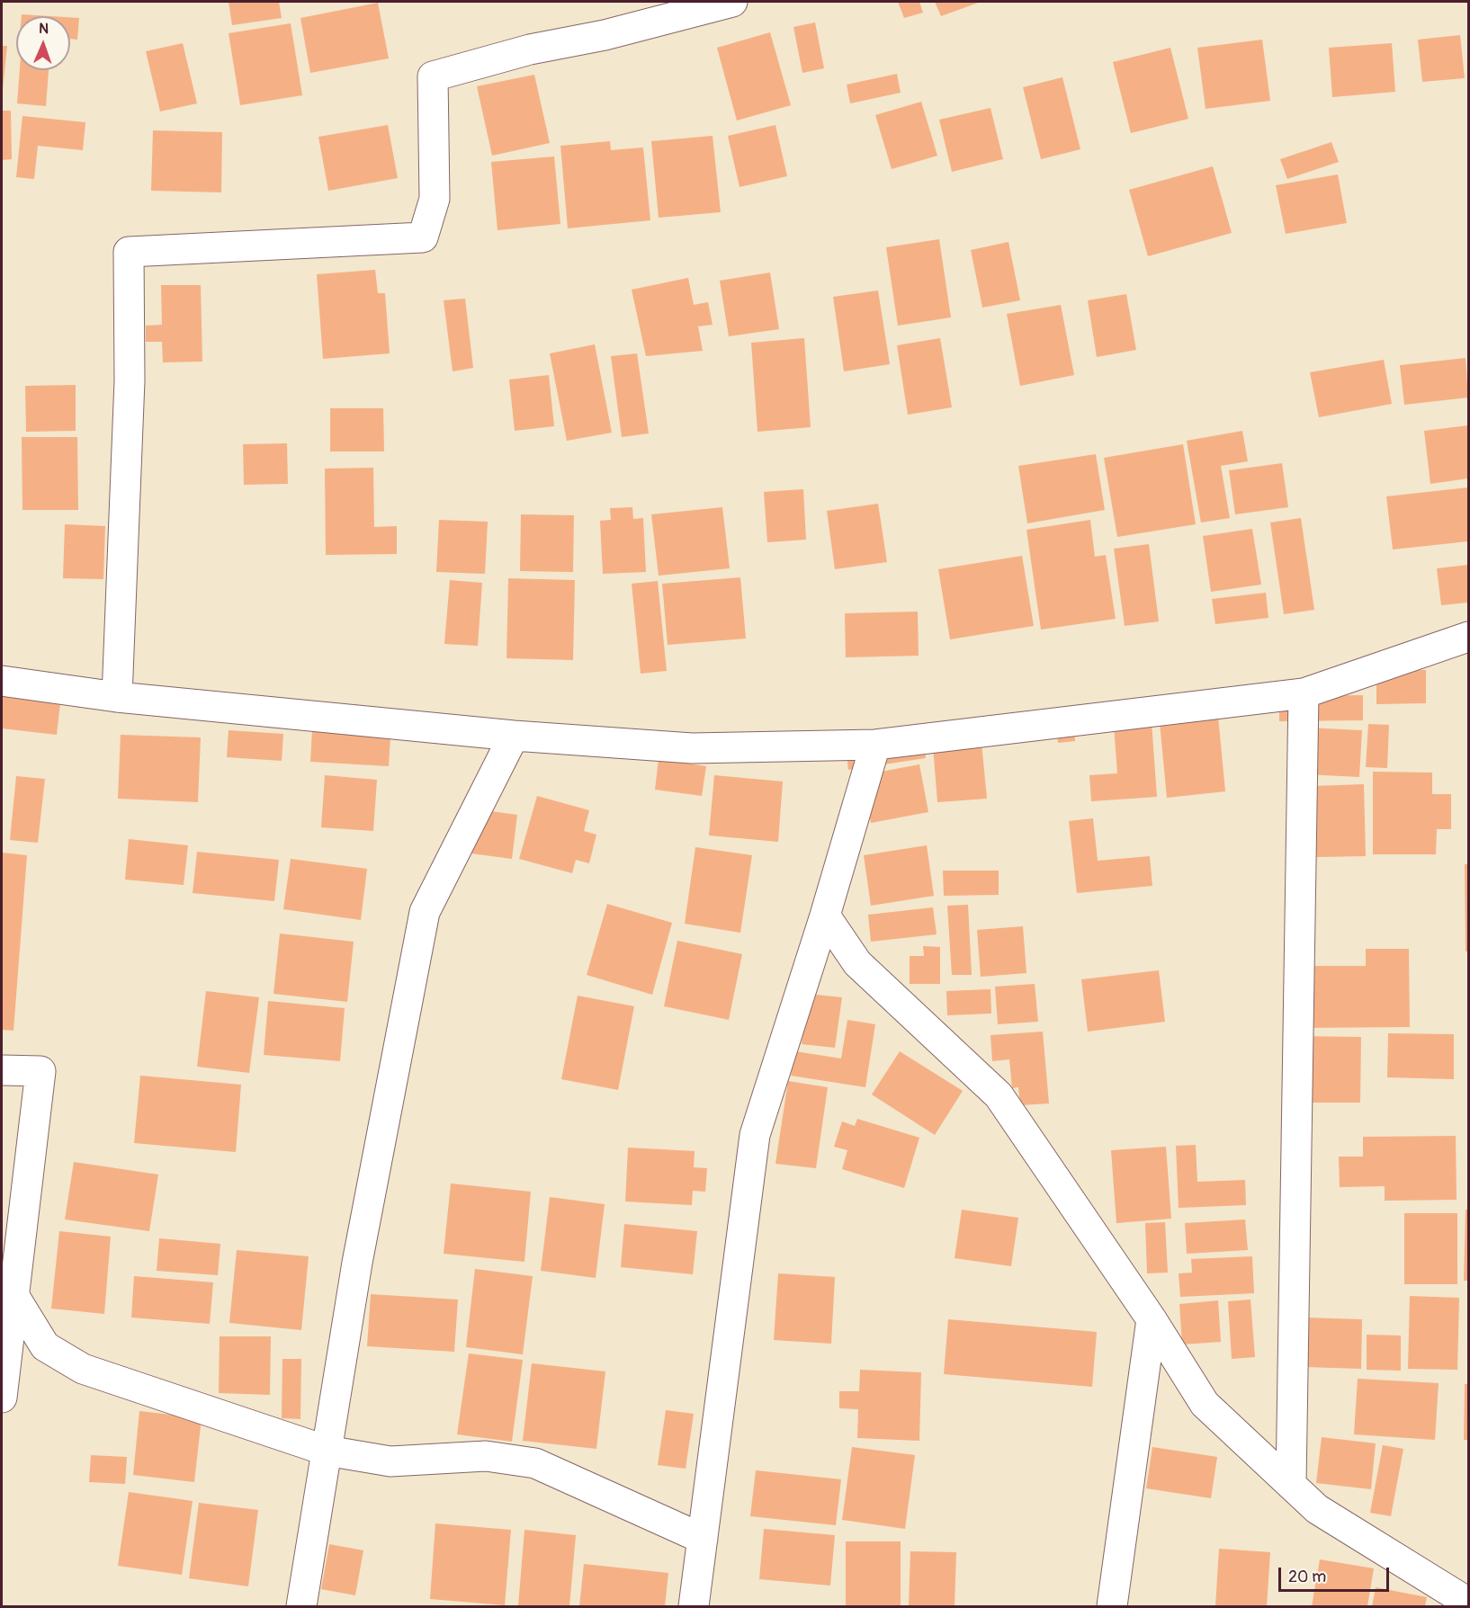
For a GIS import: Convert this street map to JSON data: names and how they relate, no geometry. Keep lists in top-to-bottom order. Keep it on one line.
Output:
{"scale_bar":"20 m","north":"top"}
